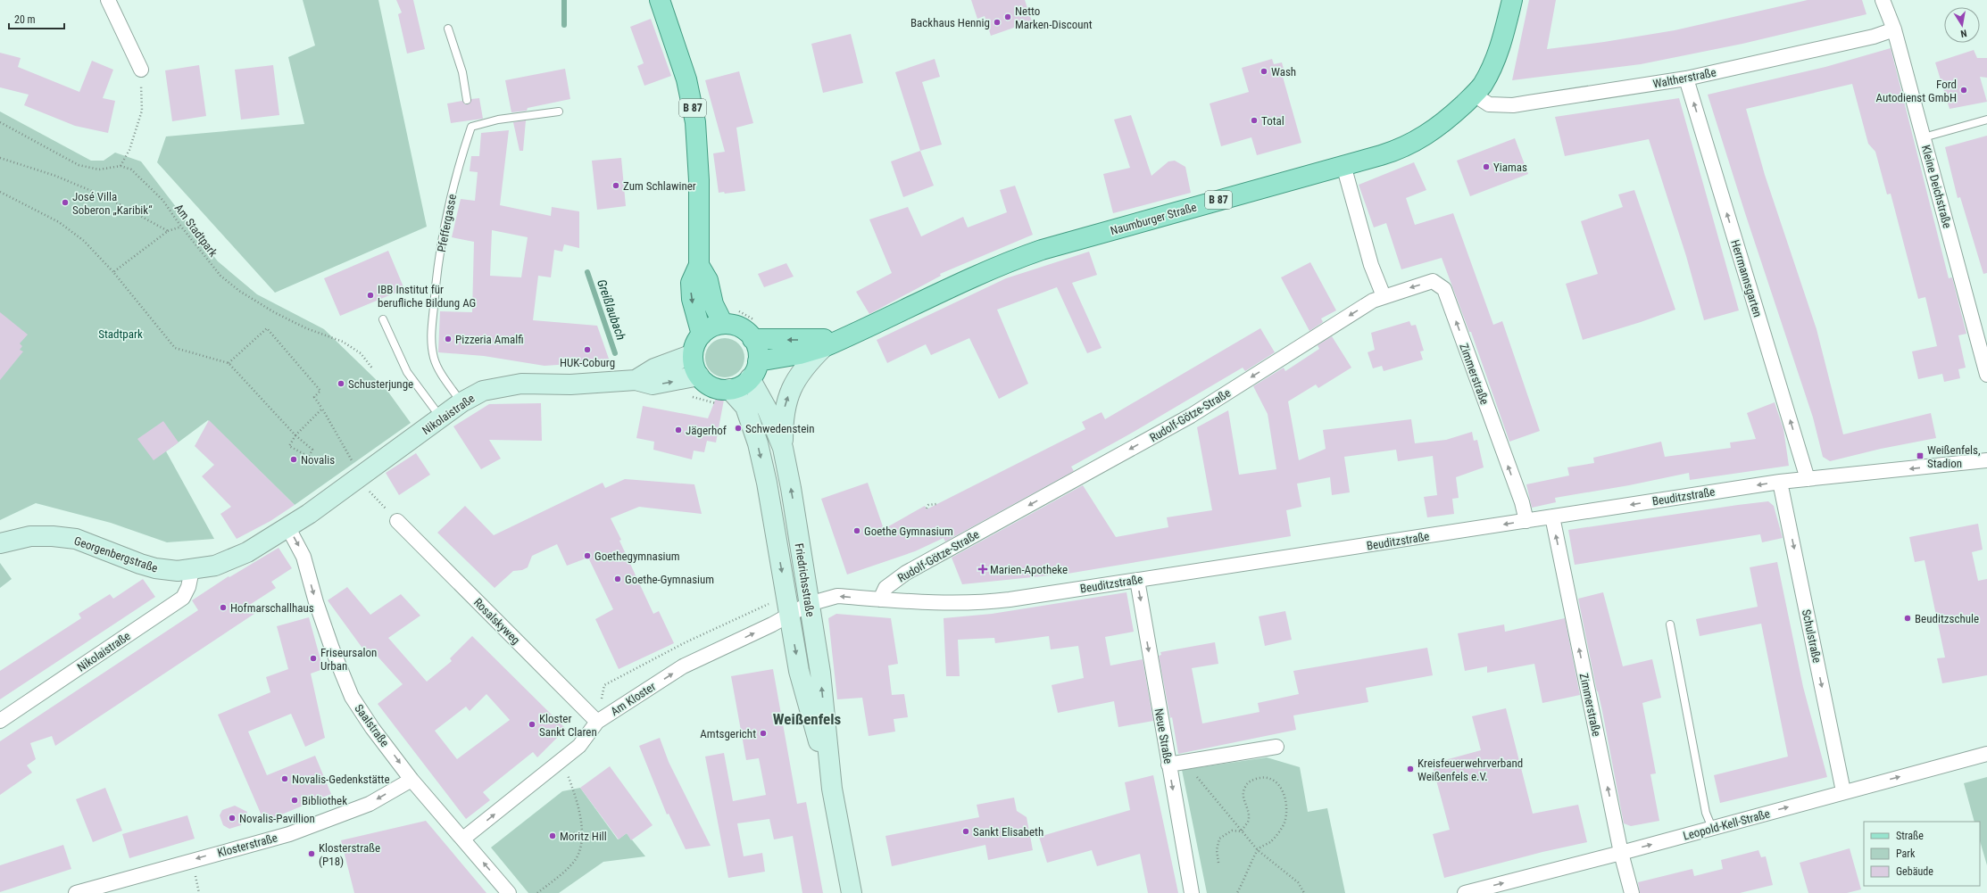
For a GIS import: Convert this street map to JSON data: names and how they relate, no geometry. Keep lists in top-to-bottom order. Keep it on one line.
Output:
{"streets":{"main road":["B 87","Naumburger Straße","Nikolaistraße","Georgenbergstraße","Friedrichsstraße"],"street":["Waltherstraße","Kleine Deichstraße","Herrmannsgarten","Zimmerstraße","Rudolf-Götze-Straße","Beuditzstraße","Rosalskyweg","Schulstraße","Am Kloster","Saalstraße","Neue Straße","Leopold-Kell-Straße","Klosterstraße"],"lane":["Pfeffergasse"],"path":["Am Stadtpark"]},"crossings":[["Waltherstraße","Kleine Deichstraße"],["Waltherstraße","Naumburger Straße"],["Waltherstraße","Herrmannsgarten"],["B 87","Naumburger Straße"],["B 87","Nikolaistraße"],["B 87","Friedrichsstraße"],["Pfeffergasse","Nikolaistraße"],["Herrmannsgarten","Beuditzstraße"],["Zimmerstraße","Rudolf-Götze-Straße"],["Zimmerstraße","Beuditzstraße"],["Zimmerstraße","Leopold-Kell-Straße"],["Nikolaistraße","Georgenbergstraße"],["Nikolaistraße","Friedrichsstraße"],["Nikolaistraße","Saalstraße"],["Rudolf-Götze-Straße","Beuditzstraße"],["Beuditzstraße","Friedrichsstraße"],["Beuditzstraße","Schulstraße"],["Beuditzstraße","Am Kloster"],["Beuditzstraße","Neue Straße"],["Georgenbergstraße","Saalstraße"],["Friedrichsstraße","Am Kloster"],["Rosalskyweg","Am Kloster"],["Schulstraße","Leopold-Kell-Straße"],["Am Kloster","Saalstraße"],["Saalstraße","Klosterstraße"]],"one_way":["Herrmannsgarten","Zimmerstraße","Rudolf-Götze-Straße","Beuditzstraße","Schulstraße","Am Kloster","Neue Straße","Leopold-Kell-Straße","Klosterstraße"],"districts":["Weißenfels"],"water":["Greißlaubach"],"parks":["Stadtpark"],"places":{"other":["Netto Marken-Discount","Backhaus Hennig","Wash","Ford Autodienst GmbH","Total","Yiamas","Zum Schlawiner","José Villa Soberon „Karibik“","IBB Institut für berufliche Bildung AG","Pizzeria Amalfi","HUK-Coburg","Schusterjunge","Schwedenstein","Jägerhof","Novalis","Goethe Gymnasium","Goethegymnasium","Goethe-Gymnasium","Hofmarschallhaus","Beuditzschule","Friseursalon Urban","Kloster Sankt Claren","Amtsgericht","Kreisfeuerwehrverband Weißenfels e.V.","Novalis-Gedenkstätte","Bibliothek","Novalis-Pavillion","Sankt Elisabeth","Moritz Hill","Klosterstraße (P18)"],"transit":["Weißenfels, Stadion"],"health":["Marien-Apotheke"]},"legend":["Straße","Park","Gebäude"],"scale_bar":"20 m","north":"bottom"}
